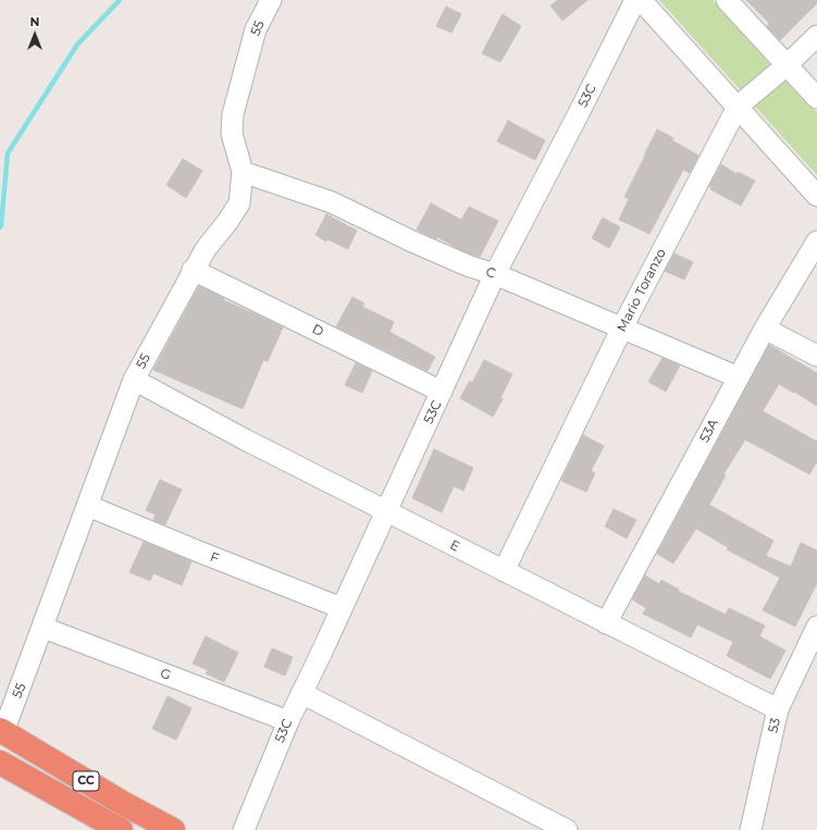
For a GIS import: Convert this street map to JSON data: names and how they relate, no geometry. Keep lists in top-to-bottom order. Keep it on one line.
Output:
{"streets":{"highway":["CC"],"street":["55","53C","C","Mario Toranzo","D","53A","E","F","G","53"]},"crossings":[["55","C"],["55","D"],["55","E"],["55","F"],["55","G"],["55","CC"],["53C","C"],["53C","D"],["53C","E"],["53C","F"],["53C","G"],["C","Mario Toranzo"],["C","53A"],["Mario Toranzo","E"],["53A","E"],["E","53"]],"north":"top"}
